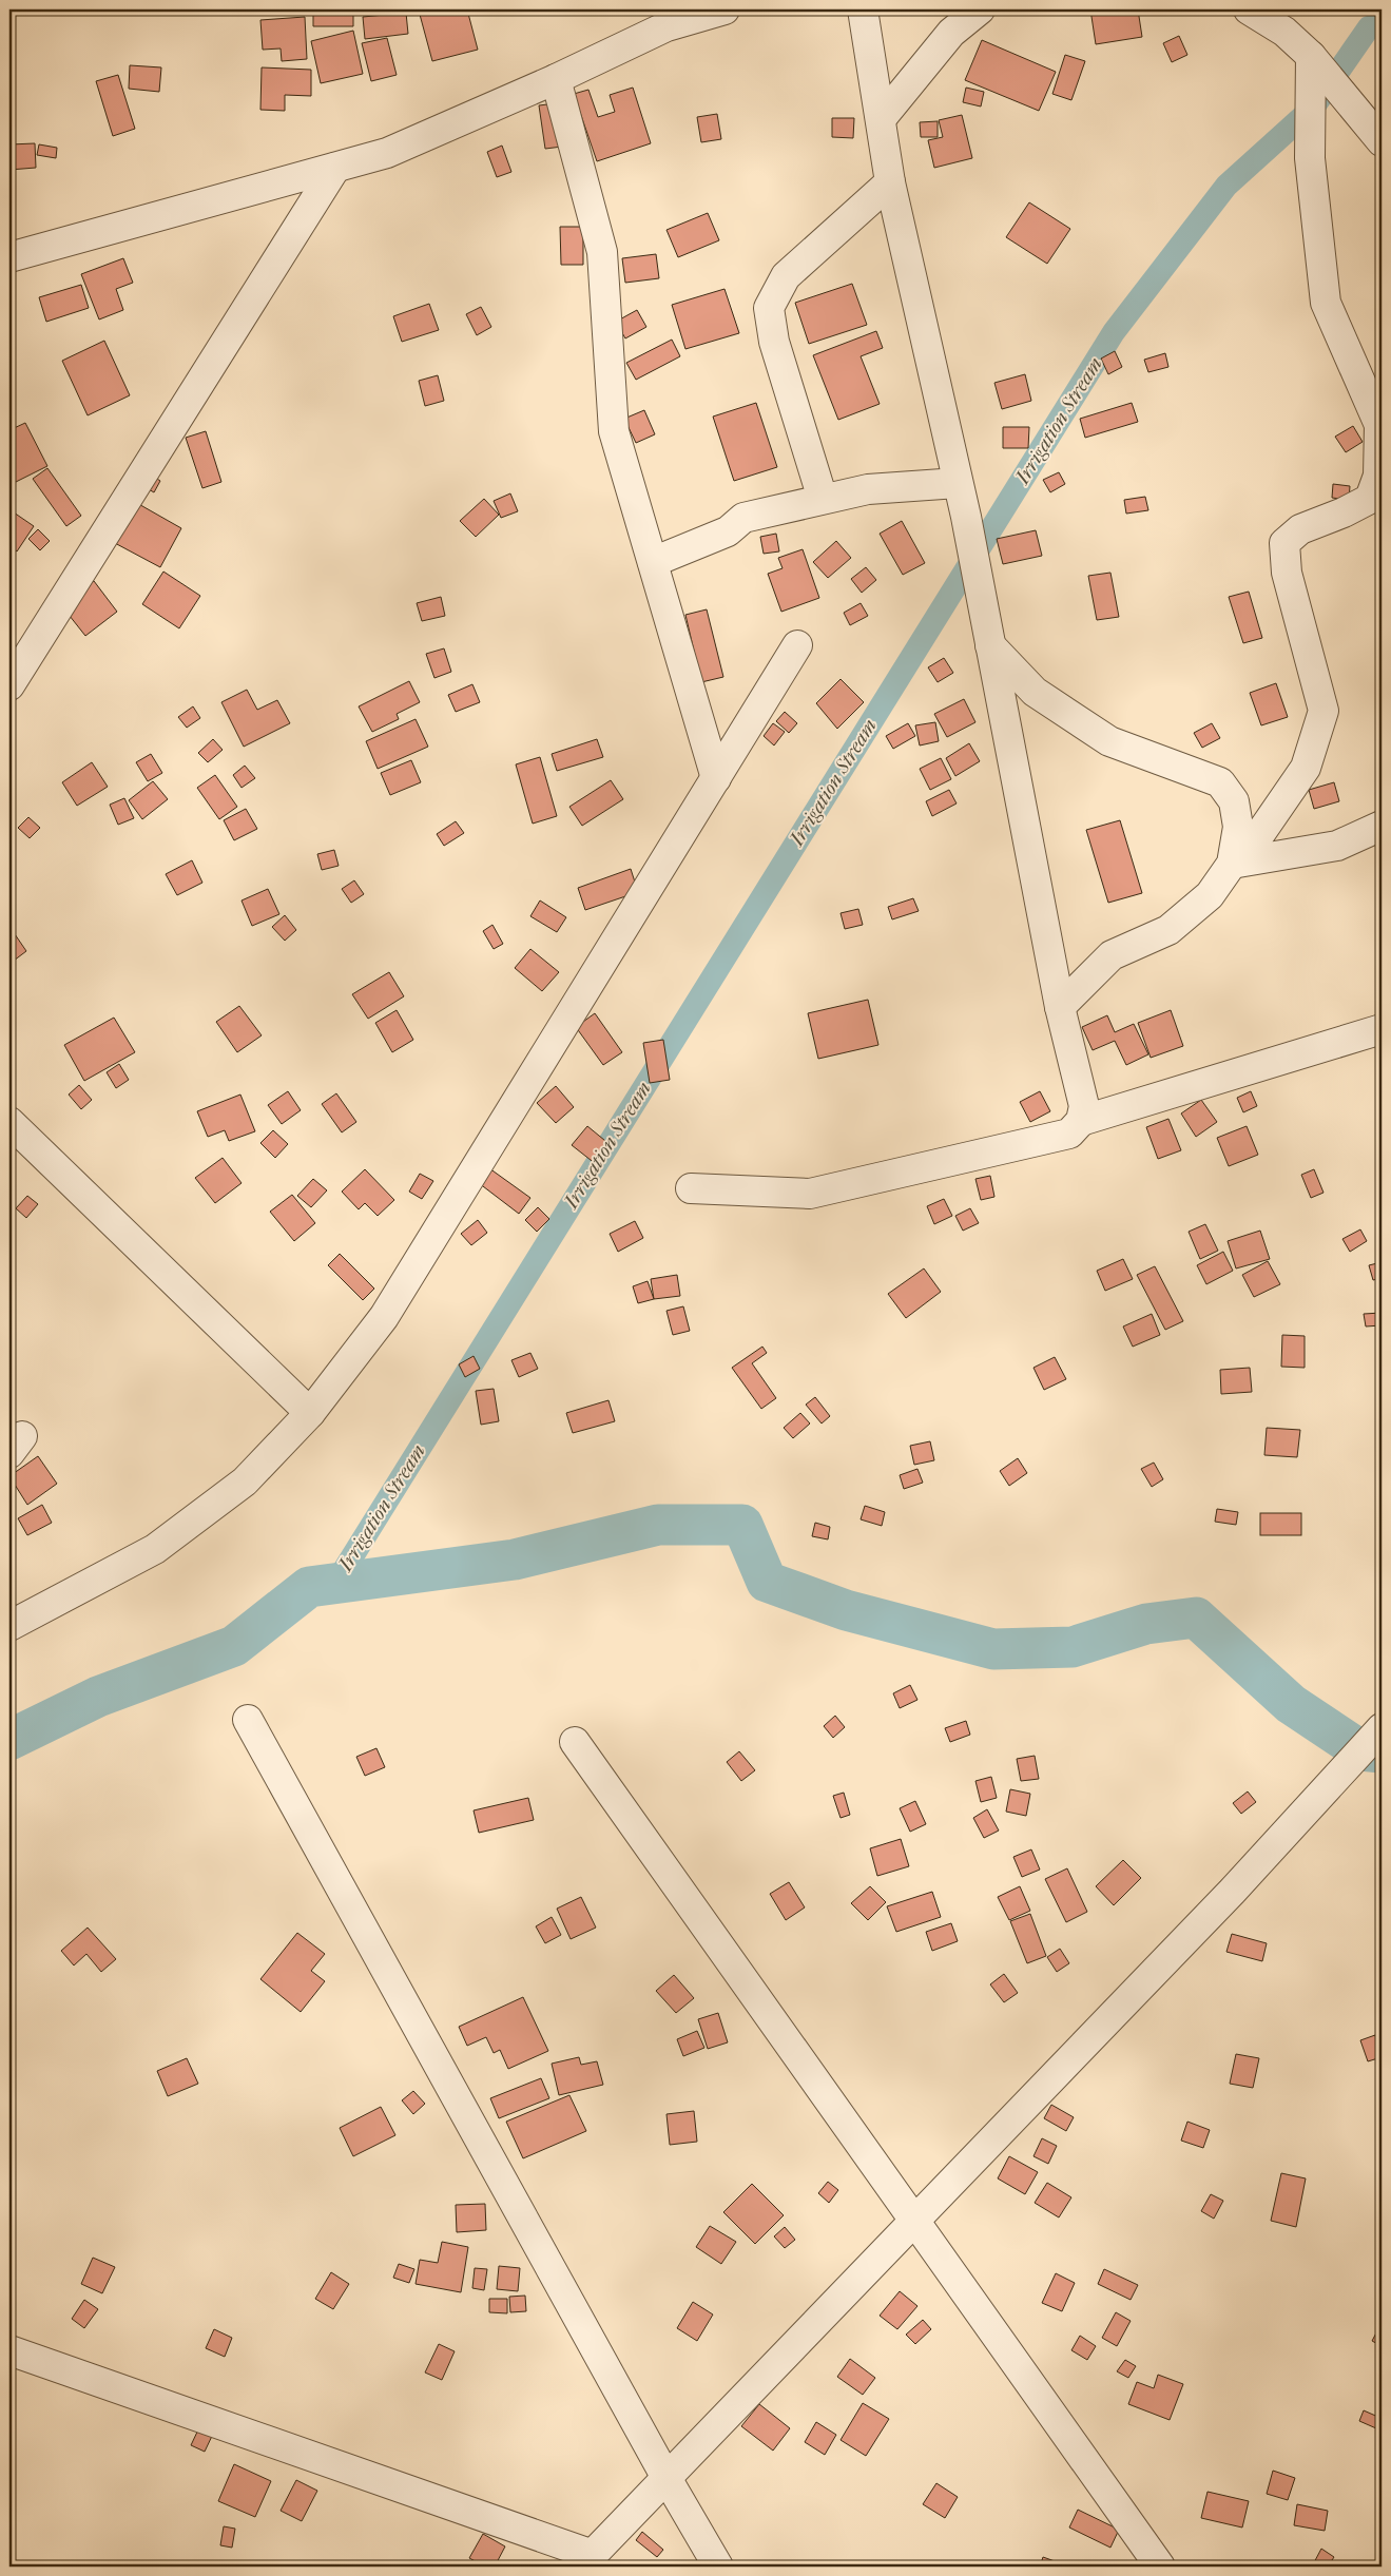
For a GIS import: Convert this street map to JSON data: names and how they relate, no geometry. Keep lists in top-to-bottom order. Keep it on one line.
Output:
{"water":["Irrigation Stream"]}
